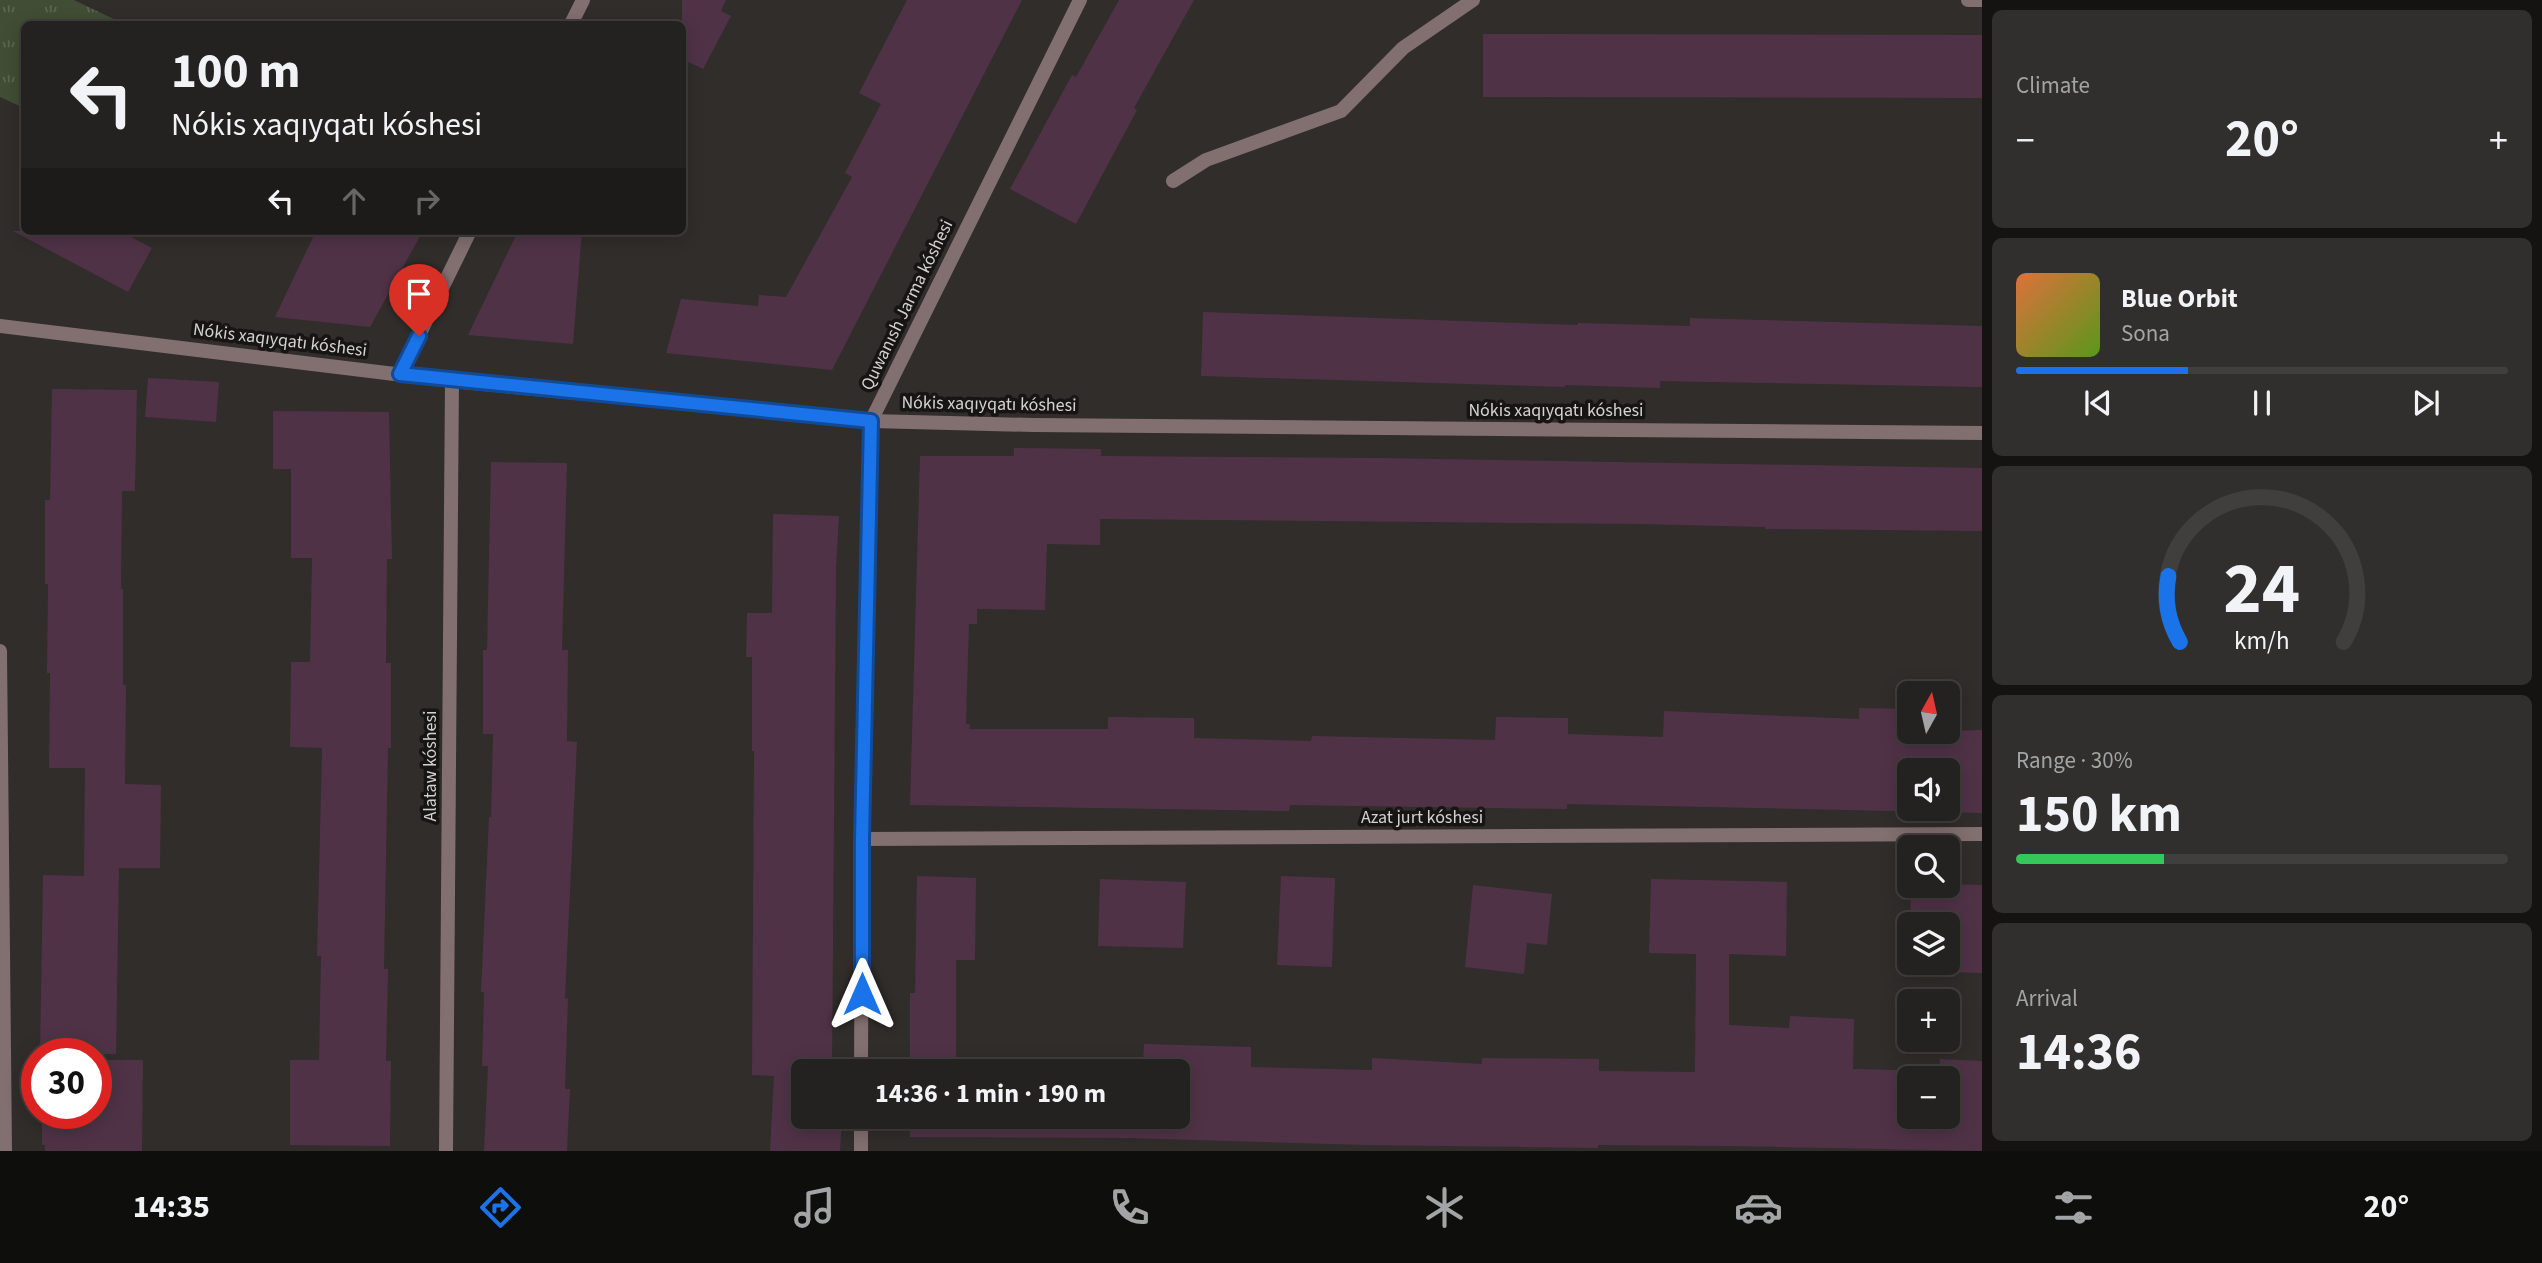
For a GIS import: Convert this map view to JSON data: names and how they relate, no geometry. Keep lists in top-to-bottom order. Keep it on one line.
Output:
{"streets":{"street":["Quwanısh Jarma kóshesi","Nókis xaqıyqatı kóshesi","Alataw kóshesi","Azat jurt kóshesi"]},"crossings":[["Quwanısh Jarma kóshesi","Nókis xaqıyqatı kóshesi"],["Quwanısh Jarma kóshesi","Azat jurt kóshesi"],["Nókis xaqıyqatı kóshesi","Alataw kóshesi"]],"north":"top","page":{"tile":["Climate",["Range · 30%","150 km"],["Arrival","14:36"]],"turn":["100 m","Nókis xaqıyqatı kóshesi"],"heat":["−","20°","+"],"song":["Blue Orbit","Sona"],"map_buttons":["+","−"],"limit":"30","trip":"14:36 · 1 min · 190 m","tabs":["14:35","20°"],"gauge":["24","km/h"]}}
